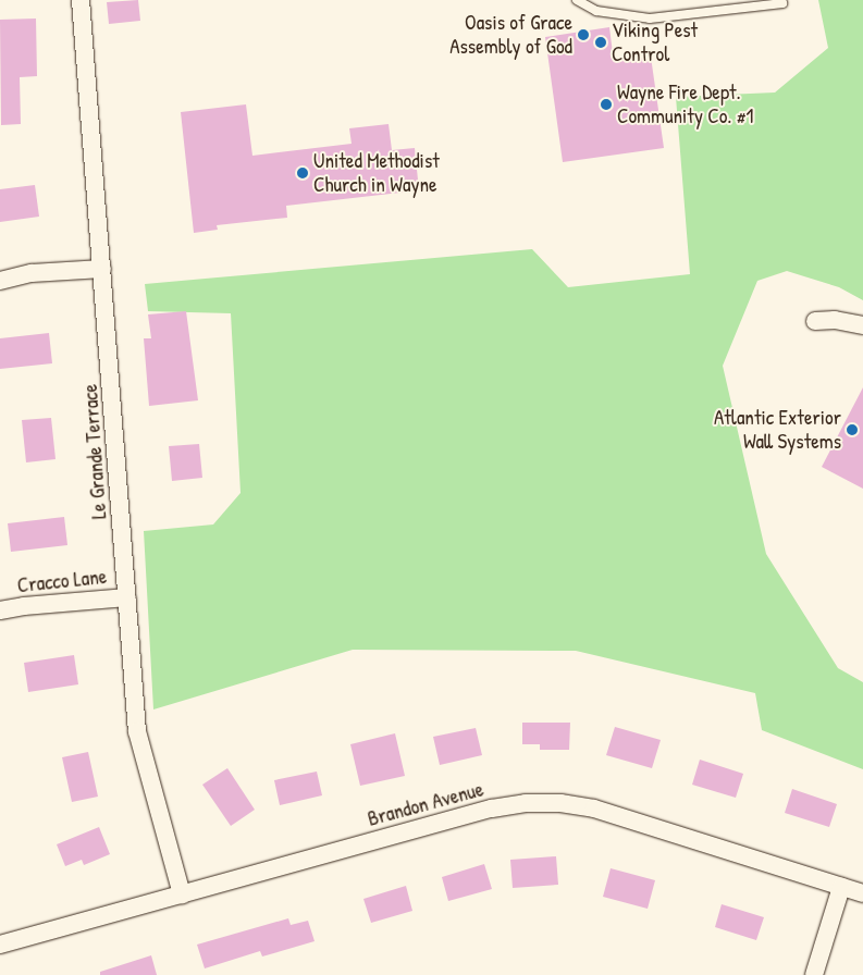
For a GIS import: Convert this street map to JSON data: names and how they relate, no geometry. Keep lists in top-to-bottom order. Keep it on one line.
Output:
{"streets":{"street":["Le Grande Terrace","Cracco Lane","Brandon Avenue"]},"crossings":[["Le Grande Terrace","Cracco Lane"],["Le Grande Terrace","Brandon Avenue"]],"places":["Oasis of Grace Assembly of God","Viking Pest Control","Wayne Fire Dept. Community Co. #1","United Methodist Church in Wayne","Atlantic Exterior Wall Systems"]}
